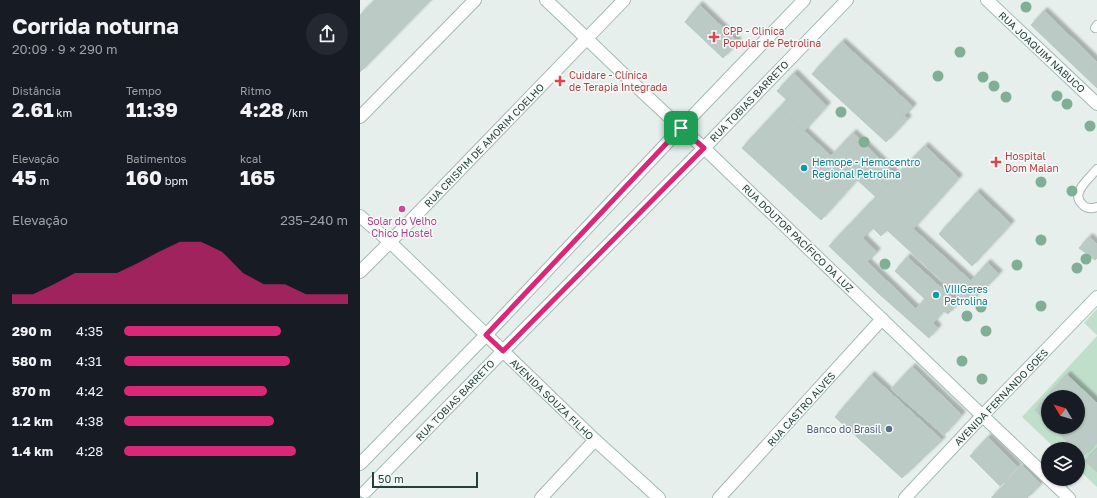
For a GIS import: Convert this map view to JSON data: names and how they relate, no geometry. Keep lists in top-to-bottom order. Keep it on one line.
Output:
{"streets":{"street":["RUA JOAQUIM NABUCO","RUA TOBIAS BARRETO","RUA CRISPIM DE AMORIM COELHO","RUA DOUTOR PACÍFICO DA LUZ","AVENIDA FERNANDO GOES","AVENIDA SOUZA FILHO","RUA CASTRO ALVES"]},"crossings":[["RUA TOBIAS BARRETO","RUA DOUTOR PACÍFICO DA LUZ"],["RUA TOBIAS BARRETO","AVENIDA SOUZA FILHO"],["RUA CRISPIM DE AMORIM COELHO","RUA DOUTOR PACÍFICO DA LUZ"],["RUA CRISPIM DE AMORIM COELHO","AVENIDA SOUZA FILHO"],["RUA DOUTOR PACÍFICO DA LUZ","AVENIDA FERNANDO GOES"],["RUA DOUTOR PACÍFICO DA LUZ","RUA CASTRO ALVES"]],"places":{"health":["CPP - Clinica Popular de Petrolina","Cuidare - Clínica de Terapia Integrada","Hospital Dom Malan"],"other":["Hemope - Hemocentro Regional Petrolina","Solar do Velho Chico Hostel","VIIIGeres Petrolina","Banco do Brasil"]},"scale_bar":"50 m","north":"top left","page":{"heading":["Corrida noturna","20:09 · 9 × 290 m"],"stats":[["Distância","2.61 km"],["Tempo","11:39"],["Ritmo","4:28 /km"],["Elevação","45 m"],["Batimentos","160 bpm"],["kcal","165"]],"chart":["Elevação","235–240 m"],"list":[{"name":"290 m","note":"4:35"},{"name":"580 m","note":"4:31"},{"name":"870 m","note":"4:42"},{"name":"1.2 km","note":"4:38"},{"name":"1.4 km","note":"4:28"}],"scale":"50 m"}}
